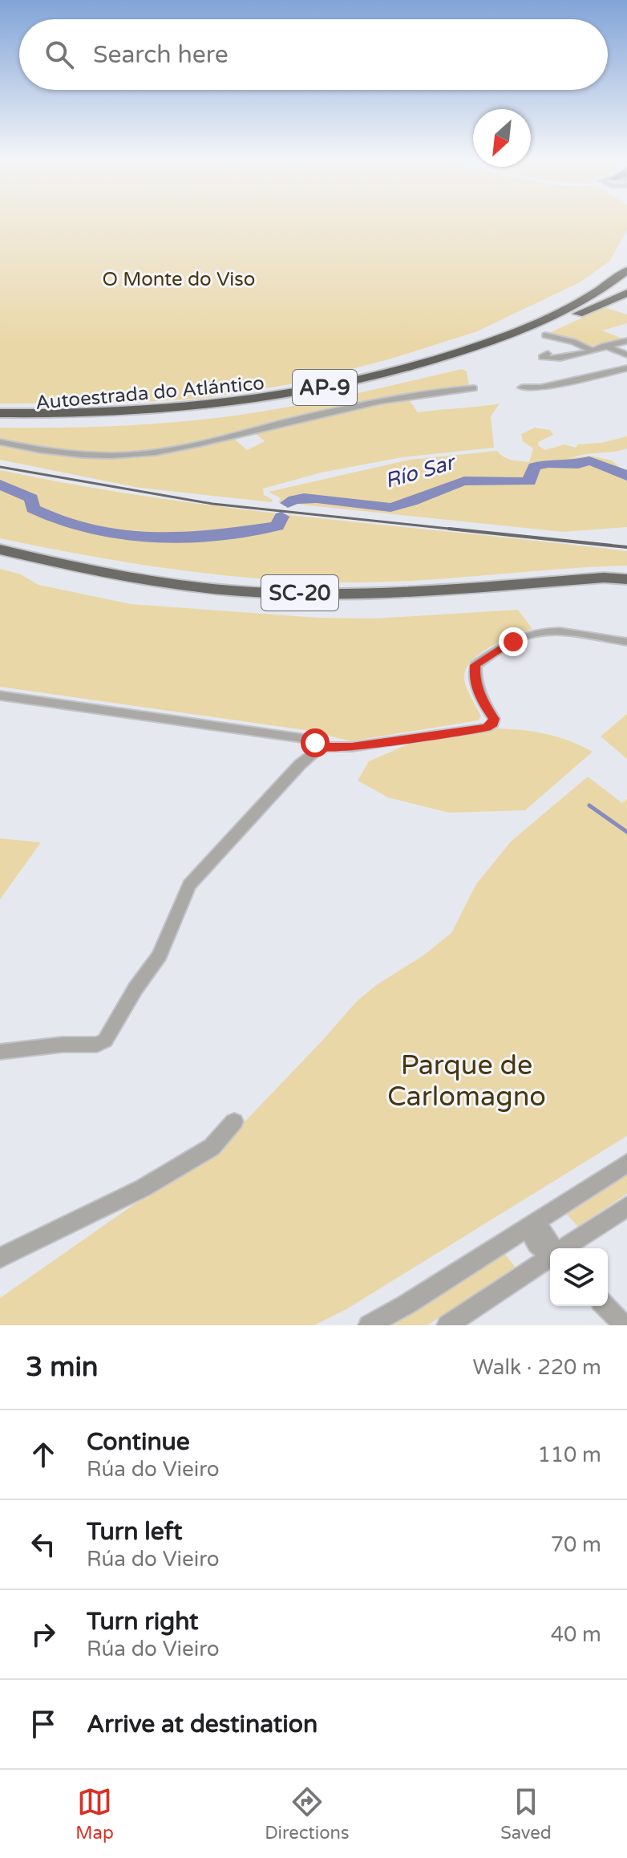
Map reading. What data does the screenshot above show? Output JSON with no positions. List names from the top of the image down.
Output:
{
  "streets": {
    "highway": ["AP-9", "Autoestrada do Atlántico", "SC-20"]
  },
  "water": ["Río Sar"],
  "parks": ["O Monte do Viso", "Parque de Carlomagno"],
  "north": "bottom left",
  "page": {
    "search": "Search here",
    "heading": ["3 min", "Walk · 220 m"],
    "list": [
      ["Continue", "Rúa do Vieiro", "110 m"],
      ["Turn left", "Rúa do Vieiro", "70 m"],
      ["Turn right", "Rúa do Vieiro", "40 m"],
      "Arrive at destination"
    ],
    "nav": ["Map", "Directions", "Saved"]
  }
}
